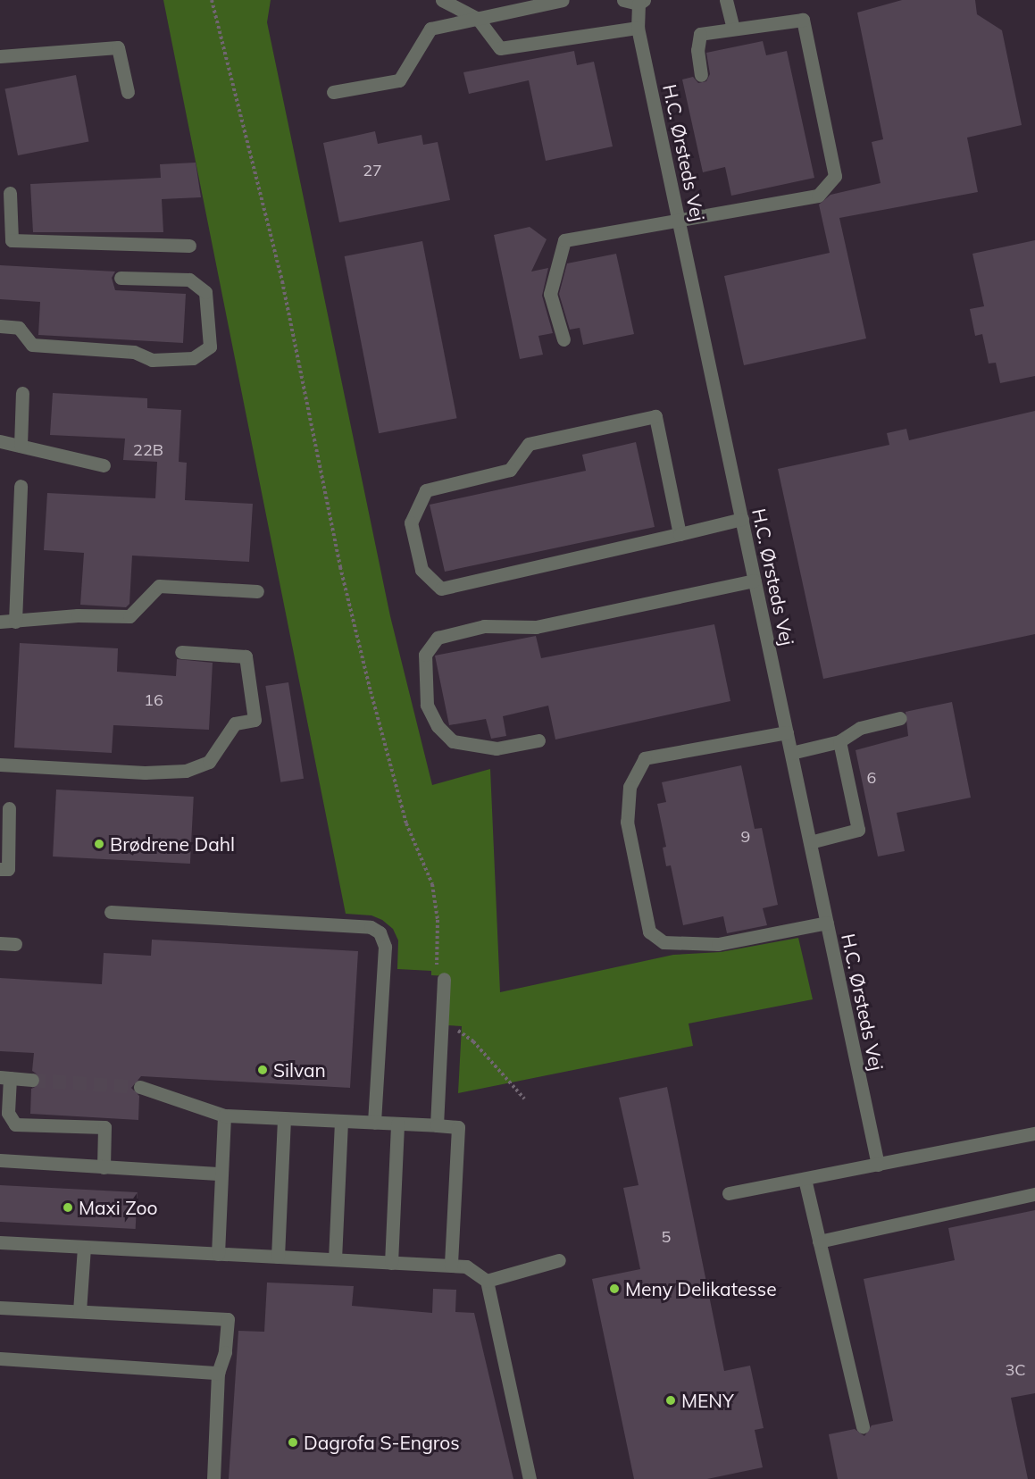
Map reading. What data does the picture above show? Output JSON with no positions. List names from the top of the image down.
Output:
{
  "streets": {
    "street": ["H.C. Ørsteds Vej"]
  },
  "places": [
    "Brødrene Dahl",
    "Silvan",
    "Maxi Zoo",
    "Meny Delikatesse",
    "MENY",
    "Dagrofa S-Engros"
  ],
  "house_numbers": [
    "27",
    "22B",
    "16",
    "6",
    "9",
    "5",
    "3C"
  ]
}
